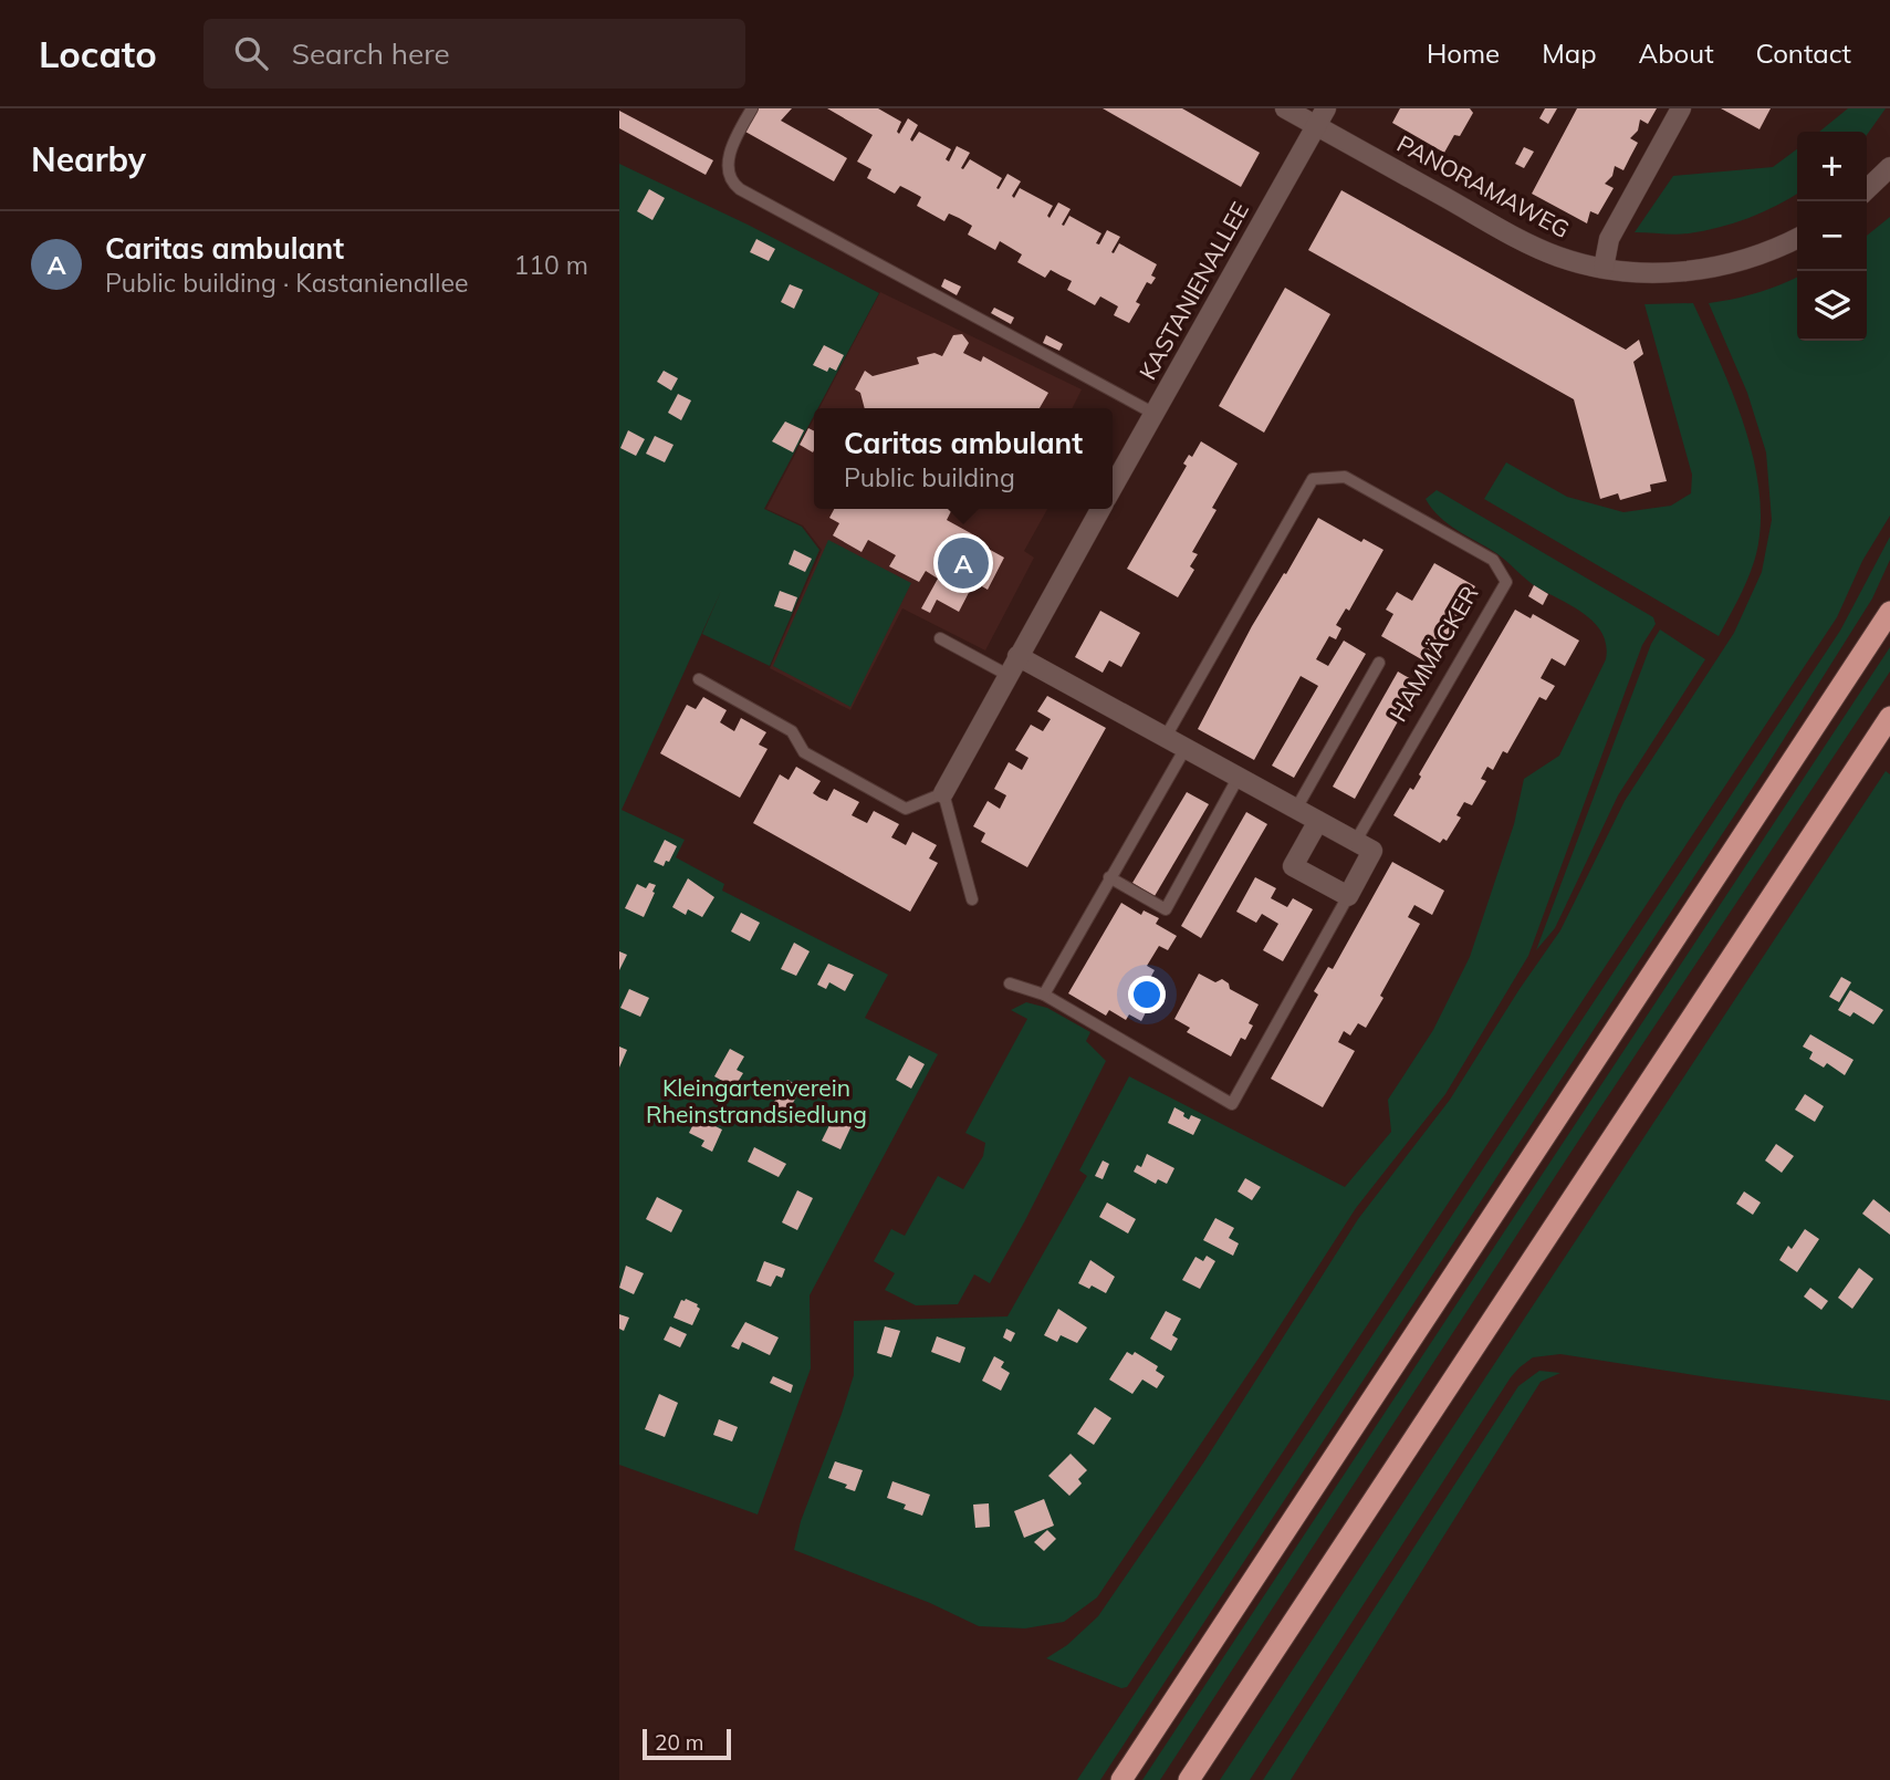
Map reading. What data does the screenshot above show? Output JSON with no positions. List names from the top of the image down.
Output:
{
  "streets": {
    "street": ["PANORAMAWEG", "KASTANIENALLEE"],
    "lane": ["HAMMÄCKER"]
  },
  "crossings": [
    ["PANORAMAWEG", "KASTANIENALLEE"]
  ],
  "parks": ["Kleingartenverein Rheinstrandsiedlung"],
  "scale_bar": "20 m",
  "page": {
    "header": "Locato",
    "search": "Search here",
    "nav": [
      "Home",
      "Map",
      "About",
      "Contact"
    ],
    "heading": "Nearby",
    "map_buttons": ["+", "−"],
    "list": [
      {
        "mark": "A",
        "name": "Caritas ambulant",
        "note": "Public building · Kastanienallee",
        "value": "110 m"
      }
    ],
    "popup": ["Caritas ambulant", "Public building"],
    "pins": "A",
    "scale": "20 m"
  }
}
